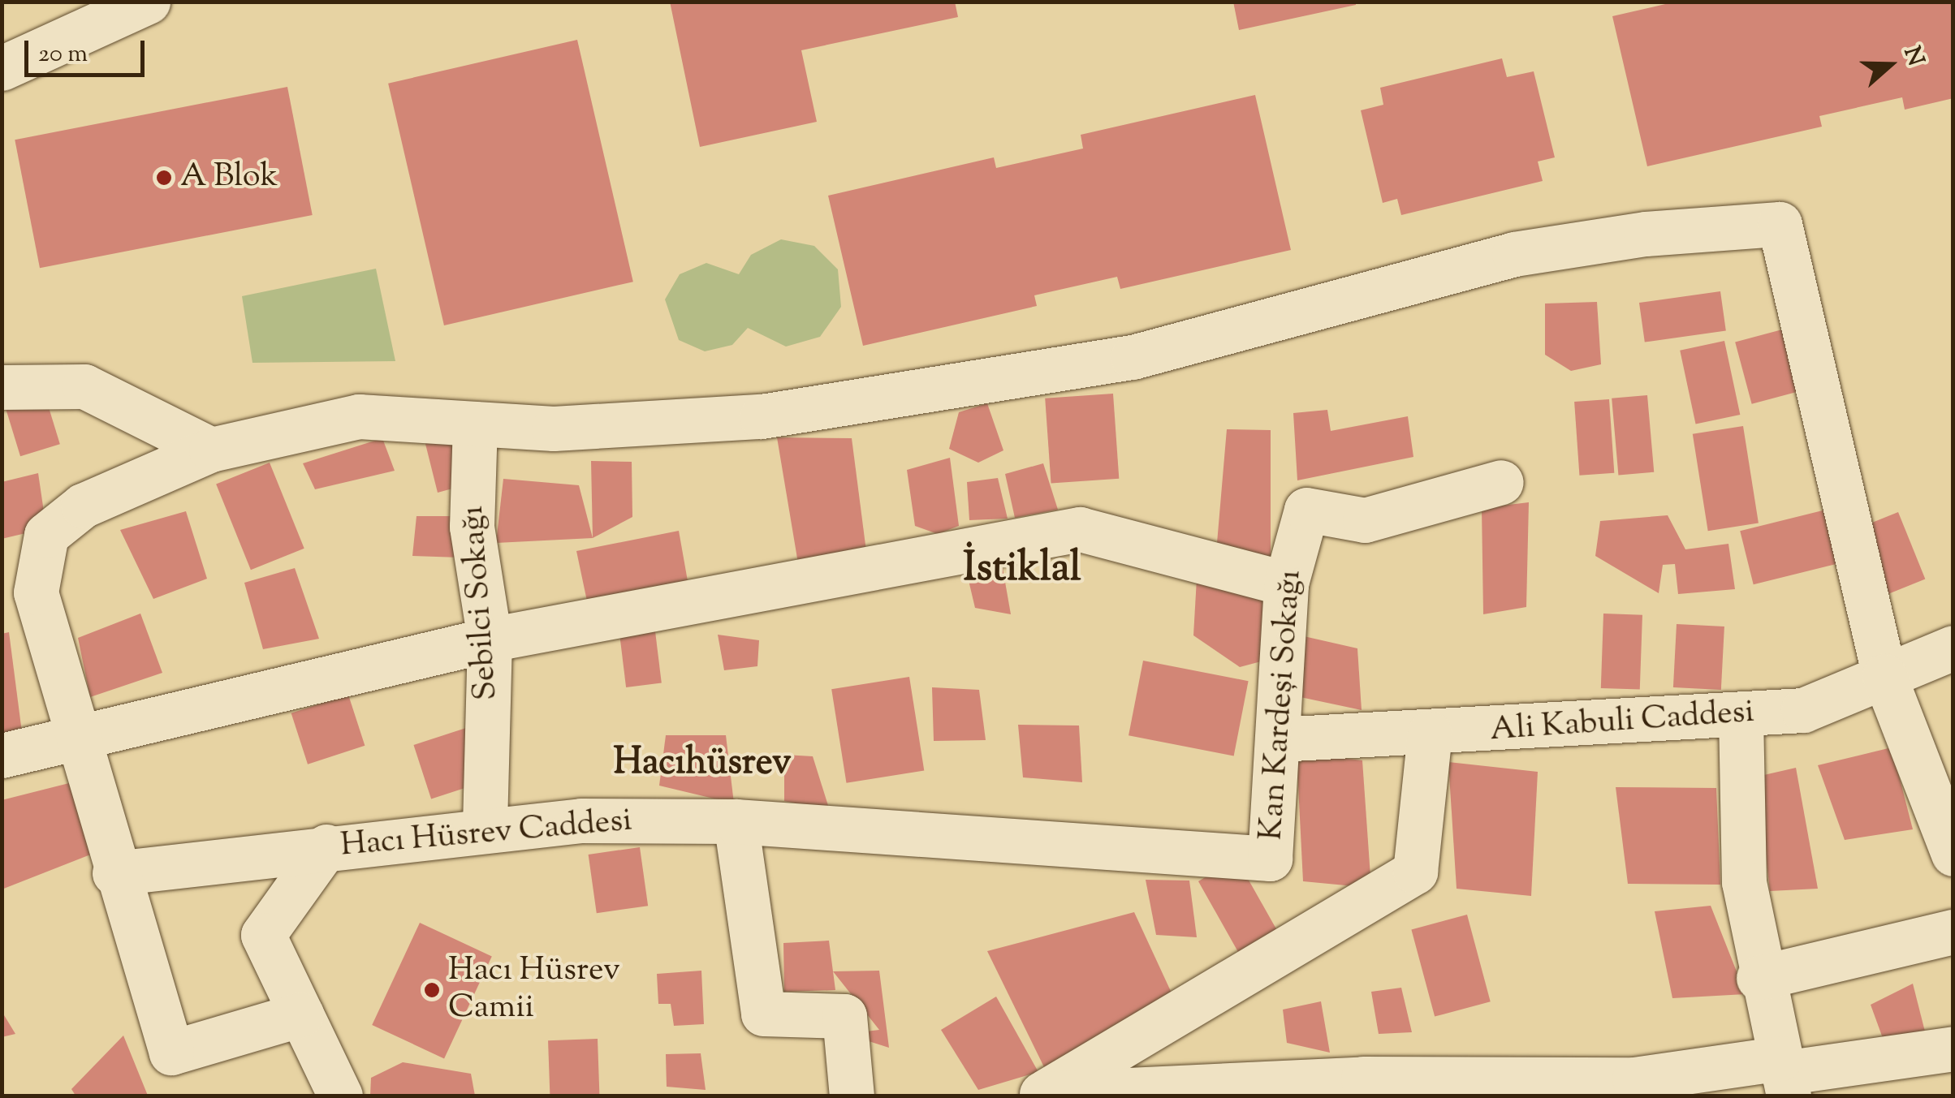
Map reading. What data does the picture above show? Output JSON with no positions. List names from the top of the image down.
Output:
{
  "streets": {
    "street": [
      "Sebilci Sokağı",
      "Kan Kardeşi Sokağı",
      "Ali Kabuli Caddesi",
      "Hacı Hüsrev Caddesi"
    ]
  },
  "crossings": [
    ["Sebilci Sokağı", "Hacı Hüsrev Caddesi"],
    ["Kan Kardeşi Sokağı", "Ali Kabuli Caddesi"],
    ["Kan Kardeşi Sokağı", "Hacı Hüsrev Caddesi"]
  ],
  "districts": ["İstiklal", "Hacıhüsrev"],
  "places": ["A Blok", "Hacı Hüsrev Camii"],
  "scale_bar": "20 m",
  "north": "right"
}
